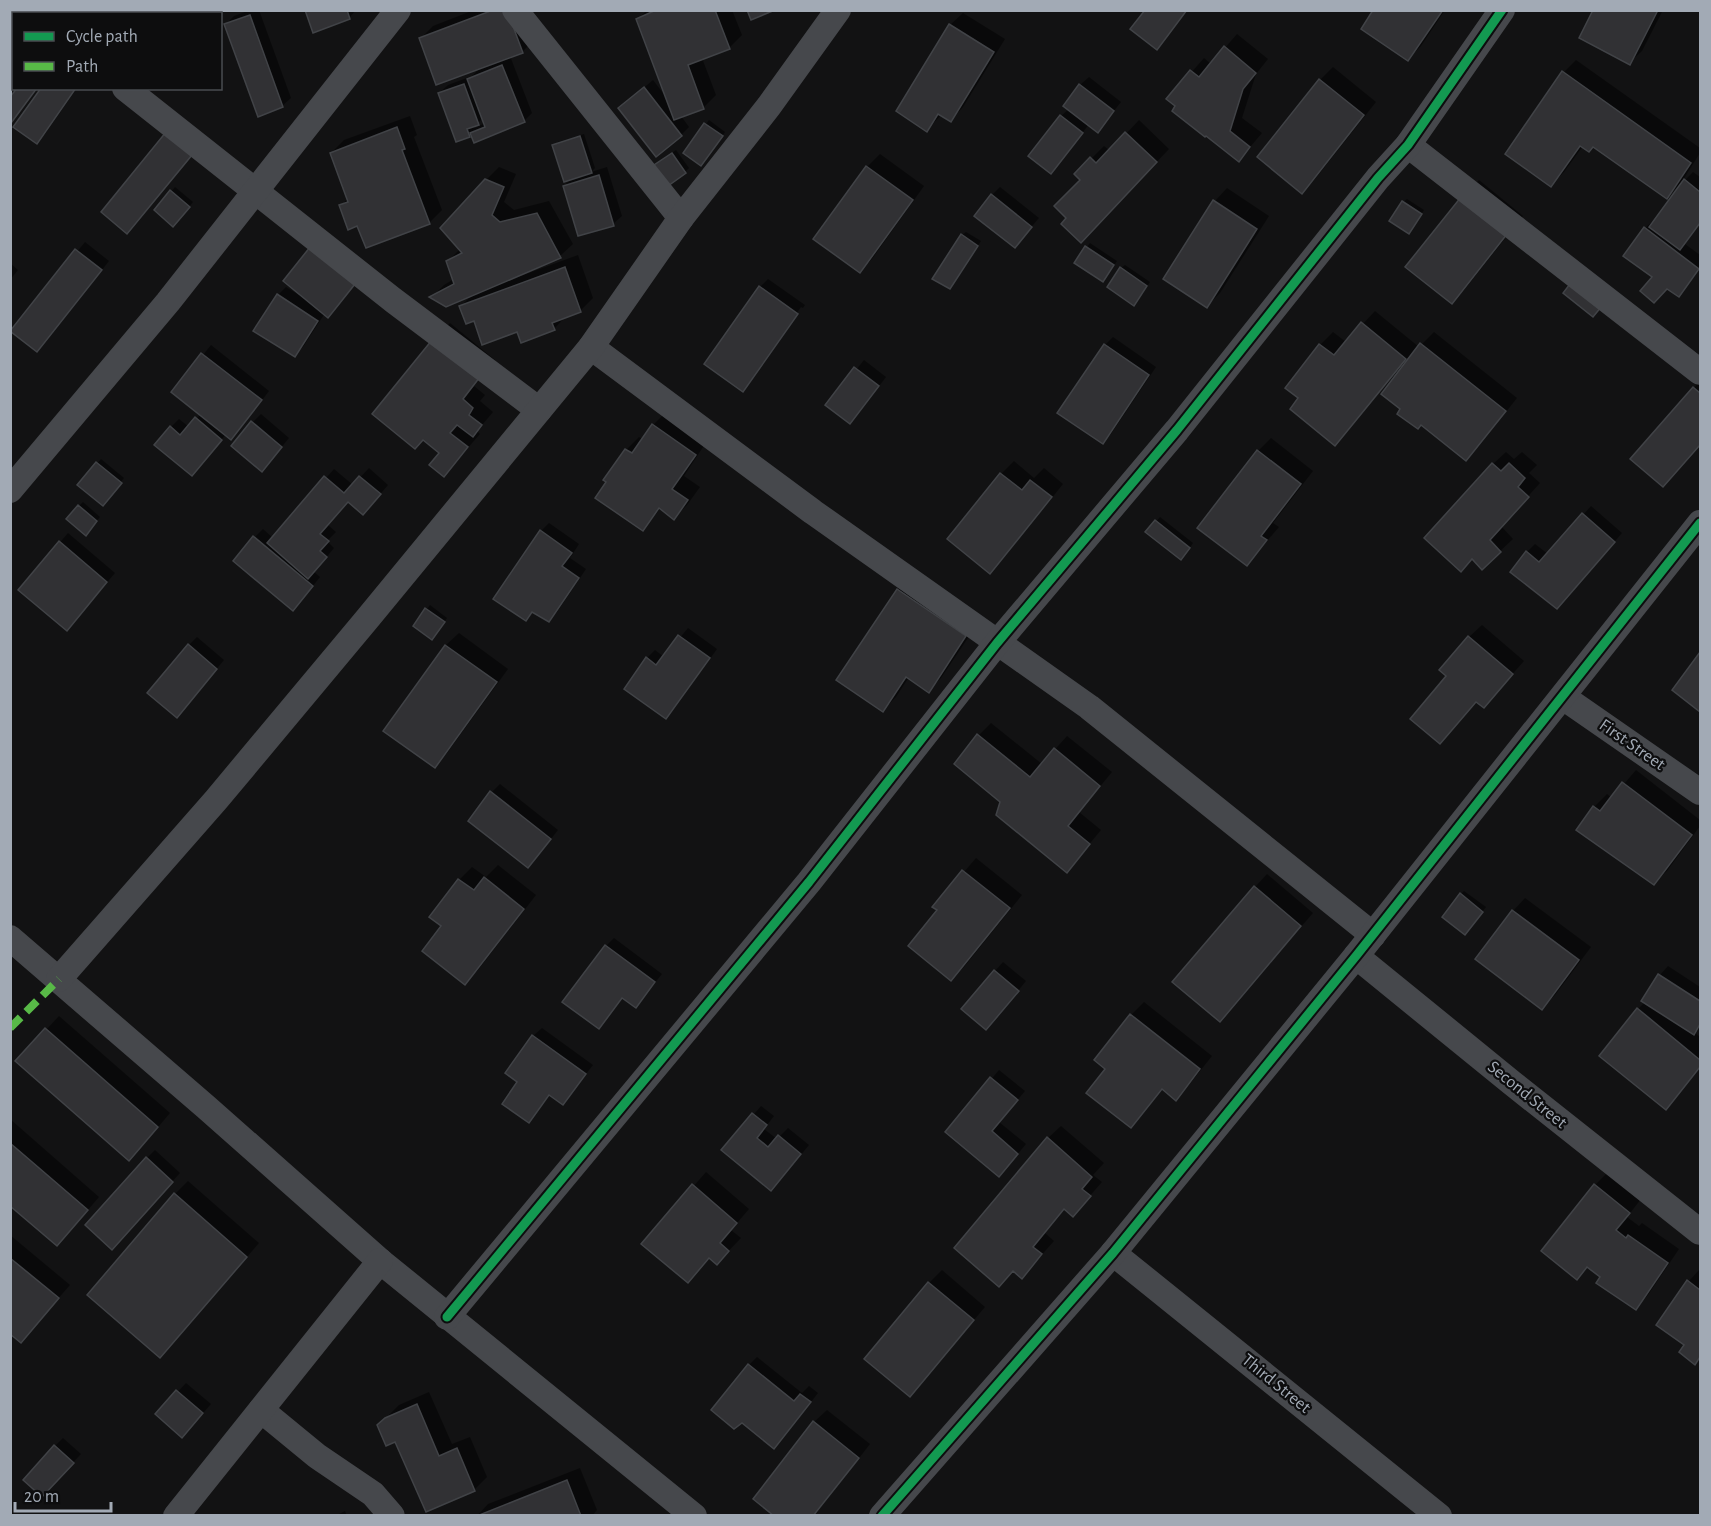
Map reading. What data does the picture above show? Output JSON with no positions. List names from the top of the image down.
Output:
{
  "streets": {
    "street": ["First Street", "Second Street", "Third Street"]
  },
  "legend": ["Cycle path", "Path"],
  "scale_bar": "20 m"
}
